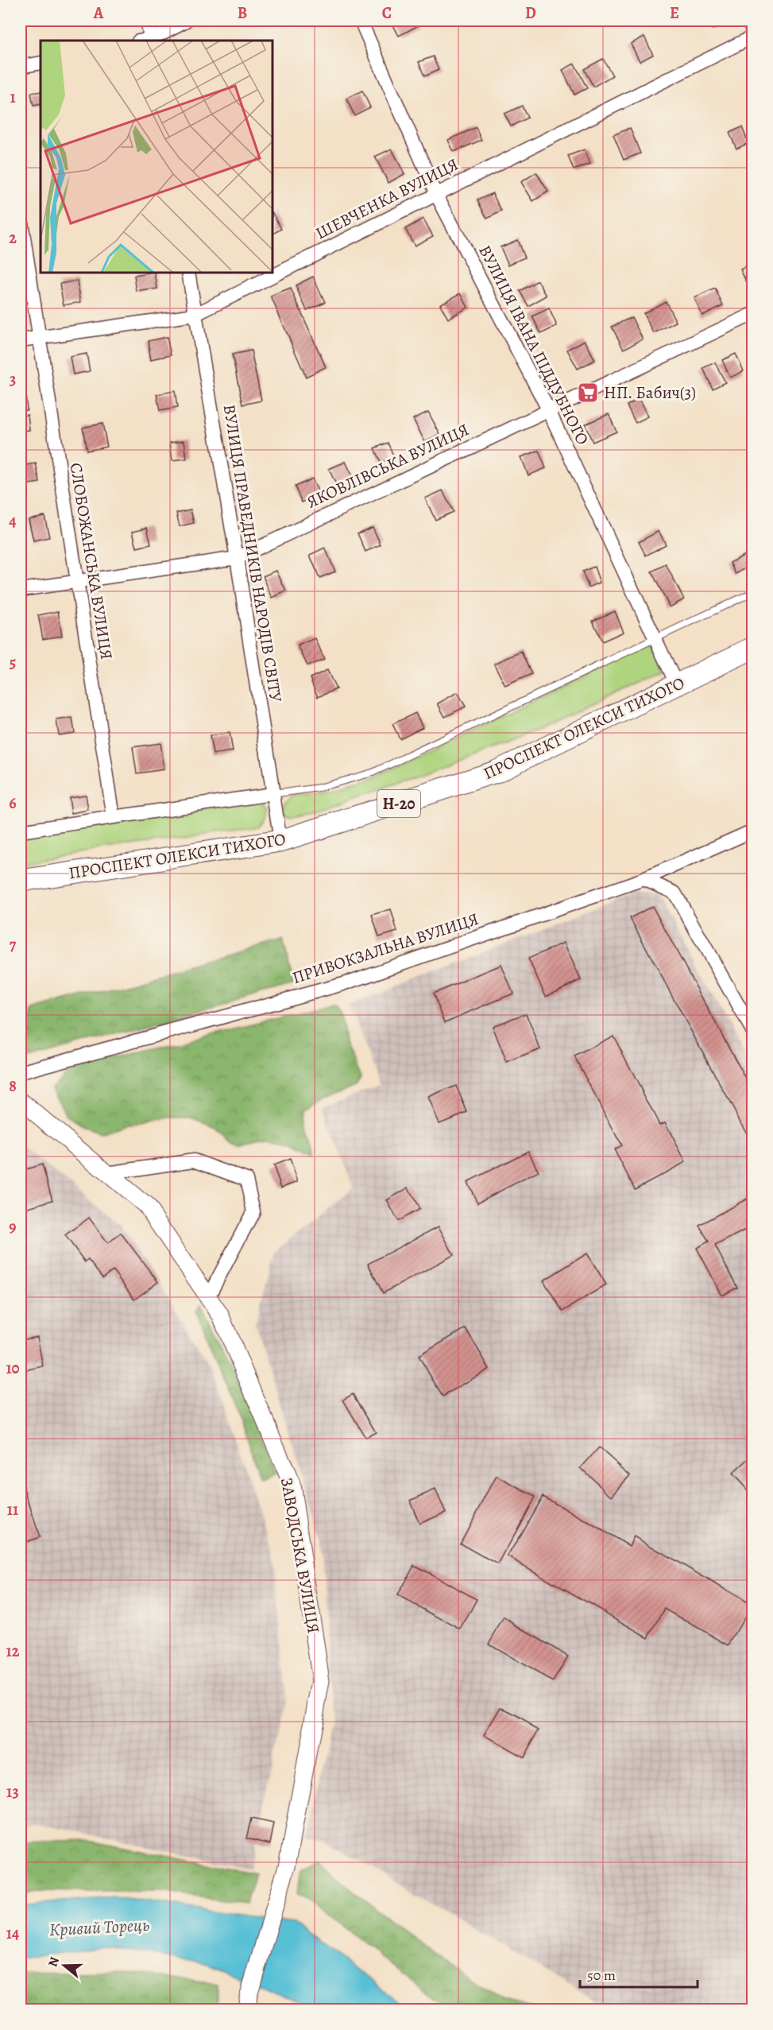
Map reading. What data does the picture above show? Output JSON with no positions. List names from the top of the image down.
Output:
{
  "streets": {
    "main road": ["ПРОСПЕКТ ОЛЕКСИ ТИХОГО", "Н-20"],
    "street": [
      "ШЕВЧЕНКА ВУЛИЦЯ",
      "ВУЛИЦЯ ІВАНА ПІДДУБНОГО",
      "ЯКОВЛІВСЬКА ВУЛИЦЯ",
      "ВУЛИЦЯ ПРАВЕДНИКІВ НАРОДІВ СВІТУ",
      "СЛОБОЖАНСЬКА ВУЛИЦЯ",
      "ПРИВОКЗАЛЬНА ВУЛИЦЯ",
      "ЗАВОДСЬКА ВУЛИЦЯ"
    ]
  },
  "crossings": [
    ["ШЕВЧЕНКА ВУЛИЦЯ", "ВУЛИЦЯ ІВАНА ПІДДУБНОГО"],
    ["ШЕВЧЕНКА ВУЛИЦЯ", "ВУЛИЦЯ ПРАВЕДНИКІВ НАРОДІВ СВІТУ"],
    ["ШЕВЧЕНКА ВУЛИЦЯ", "СЛОБОЖАНСЬКА ВУЛИЦЯ"],
    ["ВУЛИЦЯ ІВАНА ПІДДУБНОГО", "ЯКОВЛІВСЬКА ВУЛИЦЯ"],
    ["ВУЛИЦЯ ІВАНА ПІДДУБНОГО", "ПРОСПЕКТ ОЛЕКСИ ТИХОГО"],
    ["ЯКОВЛІВСЬКА ВУЛИЦЯ", "ВУЛИЦЯ ПРАВЕДНИКІВ НАРОДІВ СВІТУ"],
    ["ЯКОВЛІВСЬКА ВУЛИЦЯ", "СЛОБОЖАНСЬКА ВУЛИЦЯ"],
    ["ВУЛИЦЯ ПРАВЕДНИКІВ НАРОДІВ СВІТУ", "ПРОСПЕКТ ОЛЕКСИ ТИХОГО"]
  ],
  "water": ["Кривий Торець"],
  "places": {
    "supermarket": ["НП. Бабич(3)"]
  },
  "scale_bar": "50 m",
  "north": "left",
  "grid": {
    "columns": [
      "A",
      "B",
      "C",
      "D",
      "E"
    ],
    "rows": [
      "1",
      "2",
      "3",
      "4",
      "5",
      "6",
      "7",
      "8",
      "9",
      "10",
      "11",
      "12",
      "13",
      "14"
    ]
  }
}
